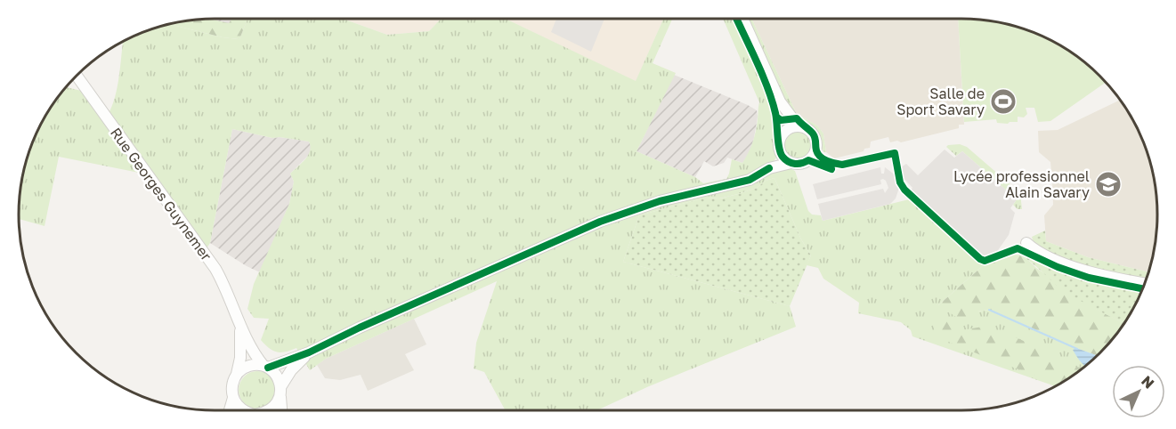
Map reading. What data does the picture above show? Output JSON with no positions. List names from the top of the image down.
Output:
{
  "streets": {
    "street": ["Rue Georges Guynemer"]
  },
  "places": {
    "sports": ["Salle de Sport Savary"],
    "school or university": ["Lycée professionnel Alain Savary"]
  },
  "north": "top right"
}
